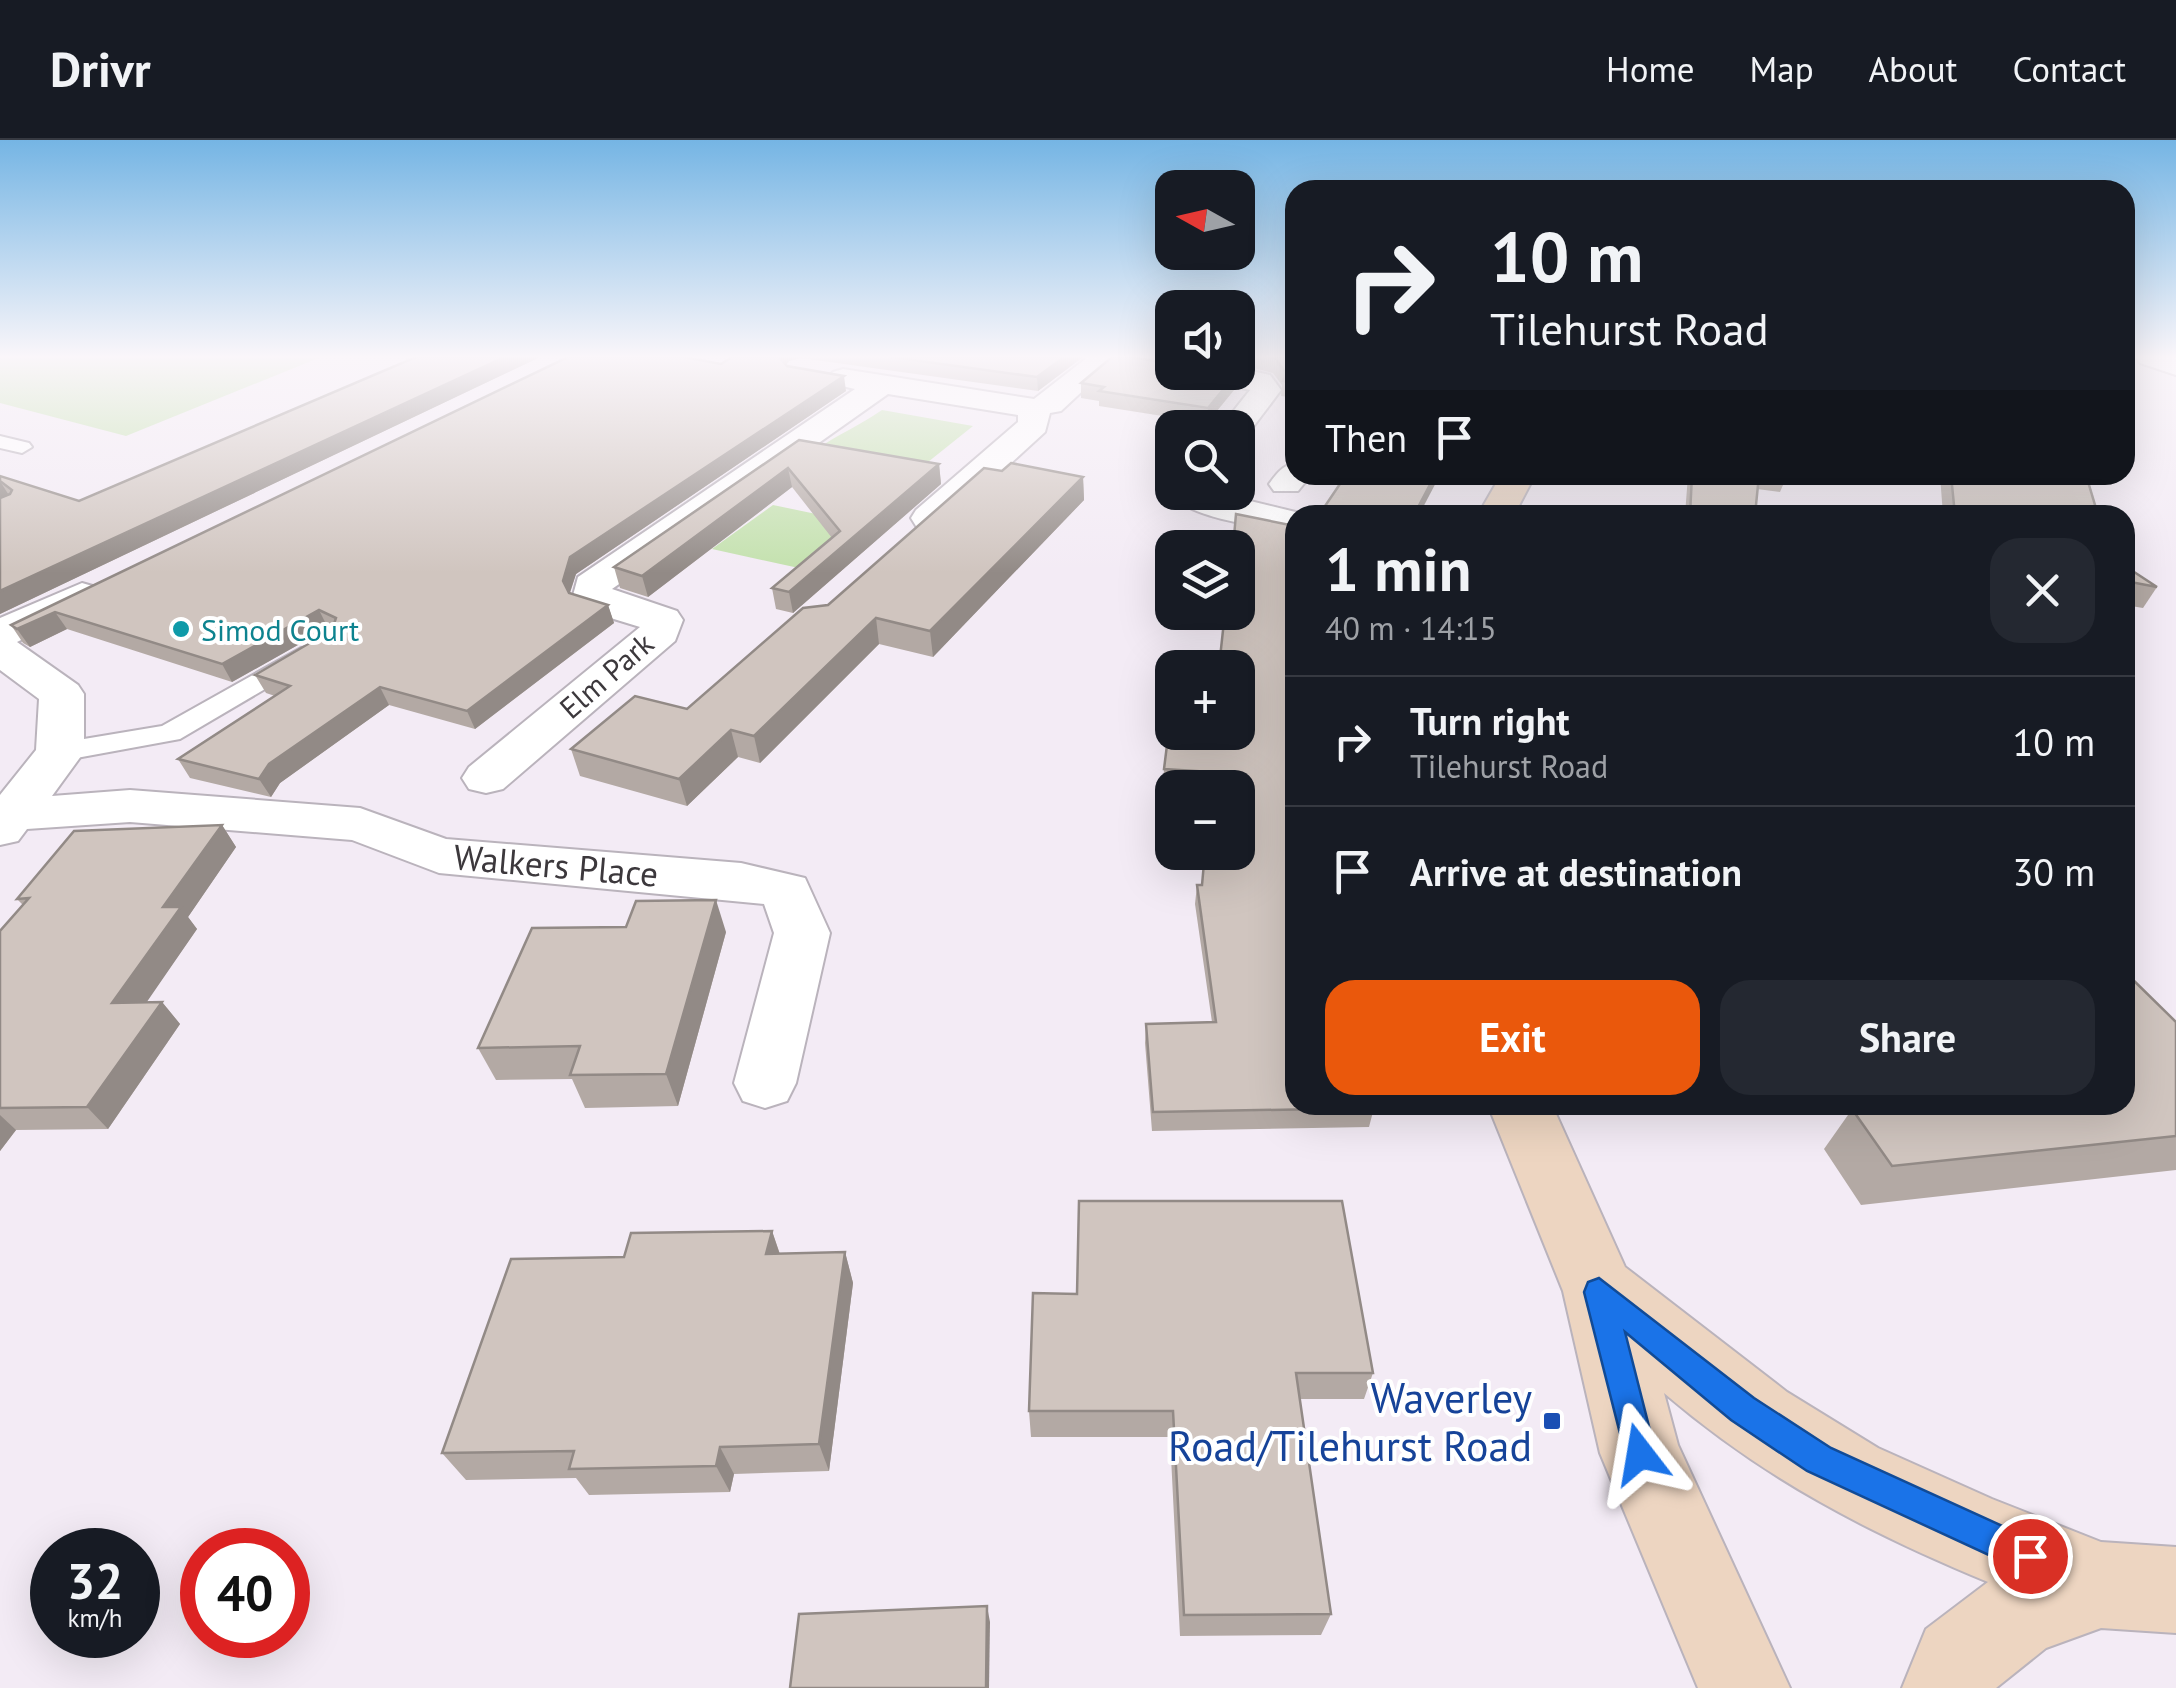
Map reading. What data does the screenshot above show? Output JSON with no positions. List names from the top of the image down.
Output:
{
  "streets": {
    "street": ["Elm Park", "Walkers Place"]
  },
  "places": {
    "other": ["Simod Court"],
    "transit": ["Waverley Road/Tilehurst Road"]
  },
  "north": "left",
  "page": {
    "header": "Drivr",
    "nav": [
      "Home",
      "Map",
      "About",
      "Contact"
    ],
    "map_buttons": ["+", "−"],
    "turn": ["10 m", "Tilehurst Road"],
    "then": "Then",
    "heading": ["1 min", "40 m · 14:15"],
    "list": [
      {
        "name": "Turn right",
        "note": "Tilehurst Road",
        "value": "10 m"
      },
      {
        "name": "Arrive at destination",
        "value": "30 m"
      }
    ],
    "buttons": ["Exit", "Share"],
    "speed": "32 km/h",
    "limit": "40"
  }
}
